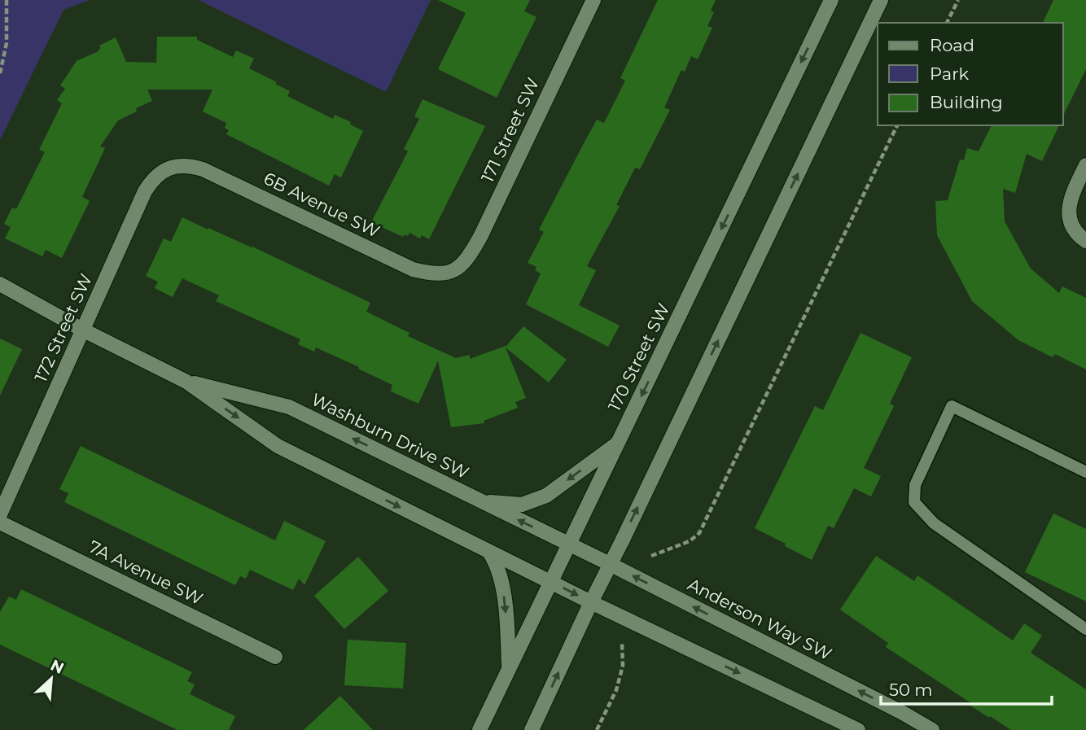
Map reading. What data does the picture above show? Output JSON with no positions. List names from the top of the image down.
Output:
{
  "streets": {
    "street": [
      "171 Street SW",
      "6B Avenue SW",
      "172 Street SW",
      "170 Street SW",
      "Washburn Drive SW",
      "7A Avenue SW",
      "Anderson Way SW"
    ]
  },
  "crossings": [
    ["171 Street SW", "6B Avenue SW"],
    ["6B Avenue SW", "172 Street SW"],
    ["172 Street SW", "Washburn Drive SW"],
    ["170 Street SW", "Washburn Drive SW"],
    ["170 Street SW", "Anderson Way SW"],
    ["Washburn Drive SW", "Anderson Way SW"]
  ],
  "legend": ["Road", "Park", "Building"],
  "scale_bar": "50 m",
  "north": "top right"
}
